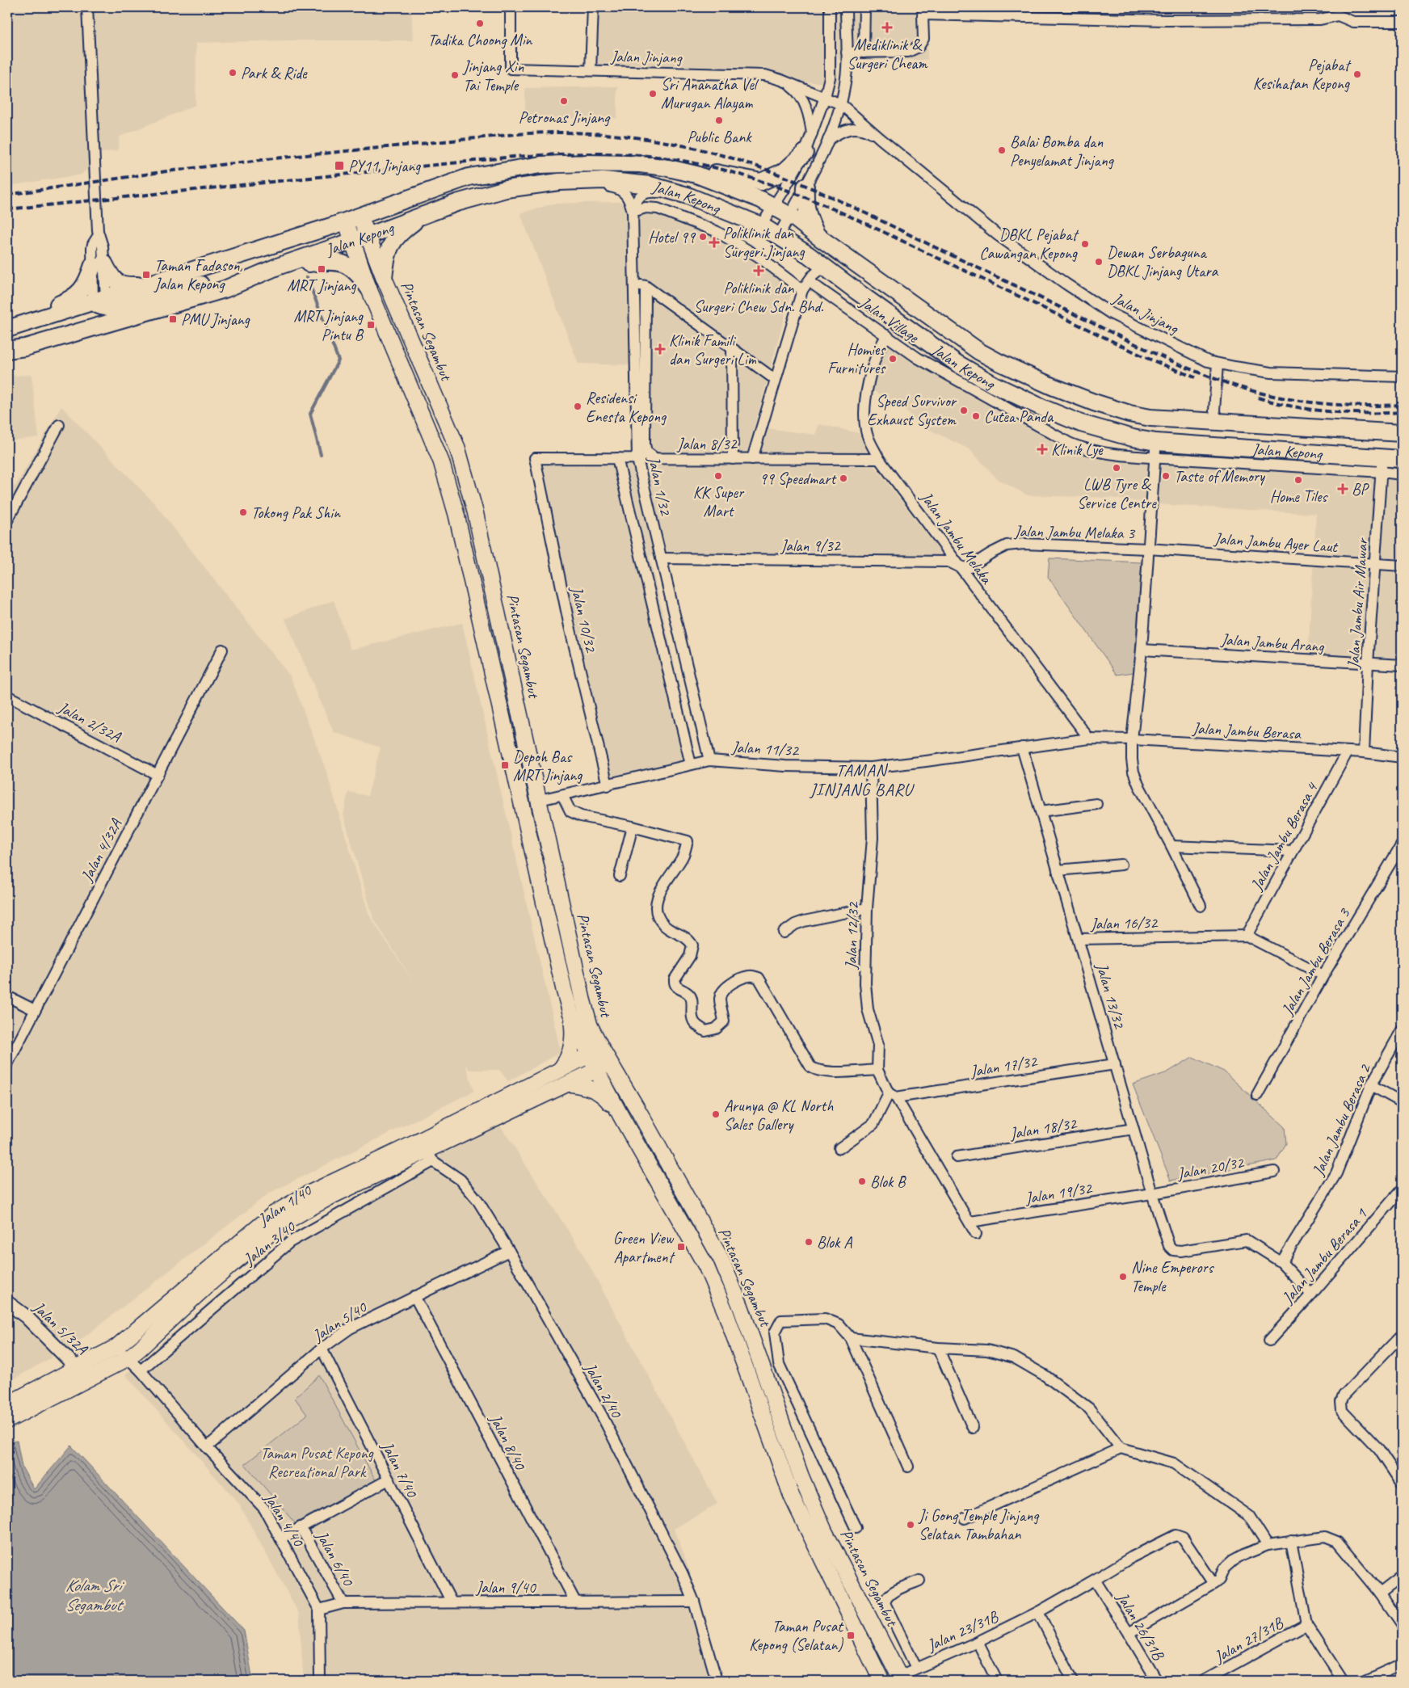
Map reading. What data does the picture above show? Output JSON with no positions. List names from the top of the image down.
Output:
{
  "streets": {
    "main road": ["Jalan Kepong", "Pintasan Segambut", "Jalan 1/40"],
    "street": [
      "Jalan Jinjang",
      "Jalan Village",
      "Jalan 8/32",
      "Jalan 1/32",
      "Jalan Jambu Melaka 3",
      "Jalan Jambu Melaka",
      "Jalan Jambu Ayer Laut",
      "Jalan 9/32",
      "Jalan Jambu Air Mawar",
      "Jalan 10/32",
      "Jalan Jambu Arang",
      "Jalan 2/32A",
      "Jalan Jambu Berasa",
      "Jalan 11/32",
      "Jalan Jambu Berasa 4",
      "Jalan 4/32A",
      "Jalan 16/32",
      "Jalan 12/32",
      "Jalan Jambu Berasa 3",
      "Jalan 13/32",
      "Jalan 17/32",
      "Jalan Jambu Berasa 2",
      "Jalan 18/32",
      "Jalan 20/32",
      "Jalan 19/32",
      "Jalan 3/40",
      "Jalan Jambu Berasa 1",
      "Jalan 5/40",
      "Jalan 5/32A",
      "Jalan 2/40",
      "Jalan 8/40",
      "Jalan 7/40",
      "Jalan 4/40",
      "Jalan 6/40",
      "Jalan 9/40",
      "Jalan 26/31B",
      "Jalan 23/31B",
      "Jalan 27/31B"
    ]
  },
  "crossings": [
    ["Jalan Kepong", "Jalan Village"],
    ["Jalan Kepong", "Pintasan Segambut"],
    ["Jalan Kepong", "Jalan 1/32"],
    ["Jalan Kepong", "Jalan Jambu Air Mawar"],
    ["Jalan Village", "Jalan Jambu Melaka"],
    ["Pintasan Segambut", "Jalan 11/32"],
    ["Pintasan Segambut", "Jalan 1/40"],
    ["Pintasan Segambut", "Jalan 23/31B"],
    ["Jalan 8/32", "Jalan 1/32"],
    ["Jalan 8/32", "Jalan Jambu Melaka"],
    ["Jalan 8/32", "Jalan 10/32"],
    ["Jalan 1/32", "Jalan 9/32"],
    ["Jalan 1/32", "Jalan 11/32"],
    ["Jalan Jambu Melaka 3", "Jalan Jambu Melaka"],
    ["Jalan Jambu Melaka 3", "Jalan Jambu Ayer Laut"],
    ["Jalan Jambu Melaka 3", "Jalan 9/32"],
    ["Jalan Jambu Melaka", "Jalan 9/32"],
    ["Jalan Jambu Melaka", "Jalan Jambu Berasa"],
    ["Jalan Jambu Melaka", "Jalan 11/32"],
    ["Jalan Jambu Ayer Laut", "Jalan Jambu Air Mawar"],
    ["Jalan Jambu Air Mawar", "Jalan Jambu Arang"],
    ["Jalan Jambu Air Mawar", "Jalan Jambu Berasa"],
    ["Jalan 10/32", "Jalan 11/32"],
    ["Jalan 2/32A", "Jalan 4/32A"],
    ["Jalan Jambu Berasa", "Jalan 11/32"],
    ["Jalan Jambu Berasa", "Jalan Jambu Berasa 4"],
    ["Jalan 11/32", "Jalan 12/32"],
    ["Jalan 11/32", "Jalan 13/32"],
    ["Jalan Jambu Berasa 4", "Jalan 16/32"],
    ["Jalan 16/32", "Jalan 13/32"],
    ["Jalan 12/32", "Jalan 17/32"],
    ["Jalan 12/32", "Jalan 19/32"],
    ["Jalan 13/32", "Jalan 17/32"],
    ["Jalan 13/32", "Jalan Jambu Berasa 2"],
    ["Jalan 13/32", "Jalan 18/32"],
    ["Jalan 13/32", "Jalan 20/32"],
    ["Jalan 13/32", "Jalan 19/32"],
    ["Jalan 20/32", "Jalan 19/32"],
    ["Jalan 1/40", "Jalan 3/40"],
    ["Jalan 1/40", "Jalan 5/32A"],
    ["Jalan 1/40", "Jalan 2/40"],
    ["Jalan 1/40", "Jalan 4/40"],
    ["Jalan 3/40", "Jalan 2/40"],
    ["Jalan 3/40", "Jalan 4/40"],
    ["Jalan 5/40", "Jalan 2/40"],
    ["Jalan 5/40", "Jalan 8/40"],
    ["Jalan 5/40", "Jalan 7/40"],
    ["Jalan 5/40", "Jalan 4/40"],
    ["Jalan 2/40", "Jalan 9/40"],
    ["Jalan 8/40", "Jalan 9/40"],
    ["Jalan 7/40", "Jalan 9/40"],
    ["Jalan 4/40", "Jalan 9/40"],
    ["Jalan 6/40", "Jalan 9/40"],
    ["Jalan 26/31B", "Jalan 23/31B"]
  ],
  "districts": ["TAMAN JINJANG BARU"],
  "water": ["Kolam Sri Segambut"],
  "parks": ["Taman Pusat Kepong Recreational Park"],
  "places": {
    "other": [
      "Tadika Choong Min",
      "Park & Ride",
      "Pejabat Kesihatan Kepong",
      "Jinjang Xin Tai Temple",
      "Sri Ananatha Vel Murugan Alayam",
      "Petronas Jinjang",
      "Public Bank",
      "Balai Bomba dan Penyelamat Jinjang",
      "Hotel 99",
      "DBKL Pejabat Cawangan Kepong",
      "Dewan Serbaguna DBKL Jinjang Utara",
      "Homies Furnitures",
      "Residensi Enesta Kepong",
      "Speed Survivor Exhaust System",
      "Cutea Panda",
      "LWB Tyre & Service Centre",
      "KK Super Mart",
      "Taste of Memory",
      "99 Speedmart",
      "Home Tiles",
      "Tokong Pak Shin",
      "Arunya @ KL North Sales Gallery",
      "Blok B",
      "Blok A",
      "Nine Emperors Temple",
      "Ji Gong Temple Jinjang Selatan Tambahan"
    ],
    "health": [
      "Mediklinik & Surgeri Cheam",
      "Poliklinik dan Surgeri Jinjang",
      "Poliklinik dan Surgeri Chew Sdn. Bhd.",
      "Klinik Famili dan Surgeri Lim",
      "Klinik Lye",
      "BP"
    ],
    "transit": [
      "PY11 Jinjang",
      "MRT Jinjang",
      "Taman Fadason, Jalan Kepong",
      "PMU Jinjang",
      "MRT Jinjang Pintu B",
      "Depoh Bas MRT Jinjang",
      "Green View Apartment",
      "Taman Pusat Kepong (Selatan)"
    ]
  }
}
